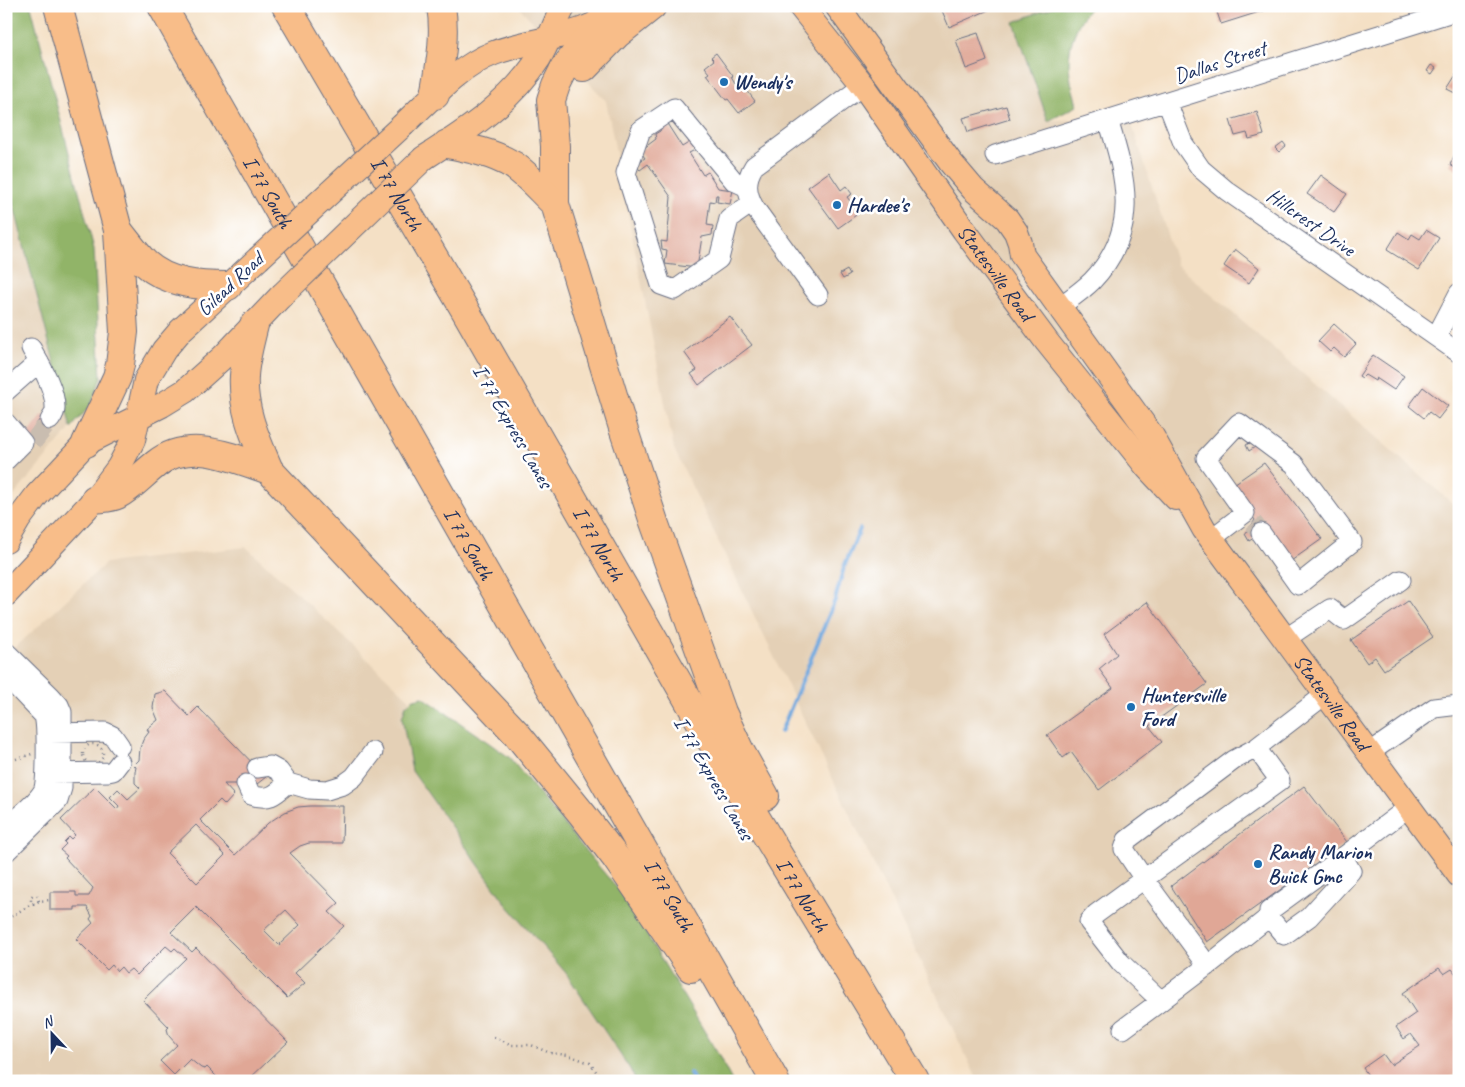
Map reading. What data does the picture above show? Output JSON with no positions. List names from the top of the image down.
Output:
{
  "streets": {
    "highway": ["I 77 South", "I 77 North", "I 77 Express Lanes"],
    "main road": ["Statesville Road", "Gilead Road"],
    "street": ["Dallas Street", "Hillcrest Drive"]
  },
  "crossings": [
    ["Dallas Street", "Hillcrest Drive"]
  ],
  "places": [
    "Wendy's",
    "Hardee's",
    "Huntersville Ford",
    "Randy Marion Buick Gmc"
  ],
  "north": "top"
}
